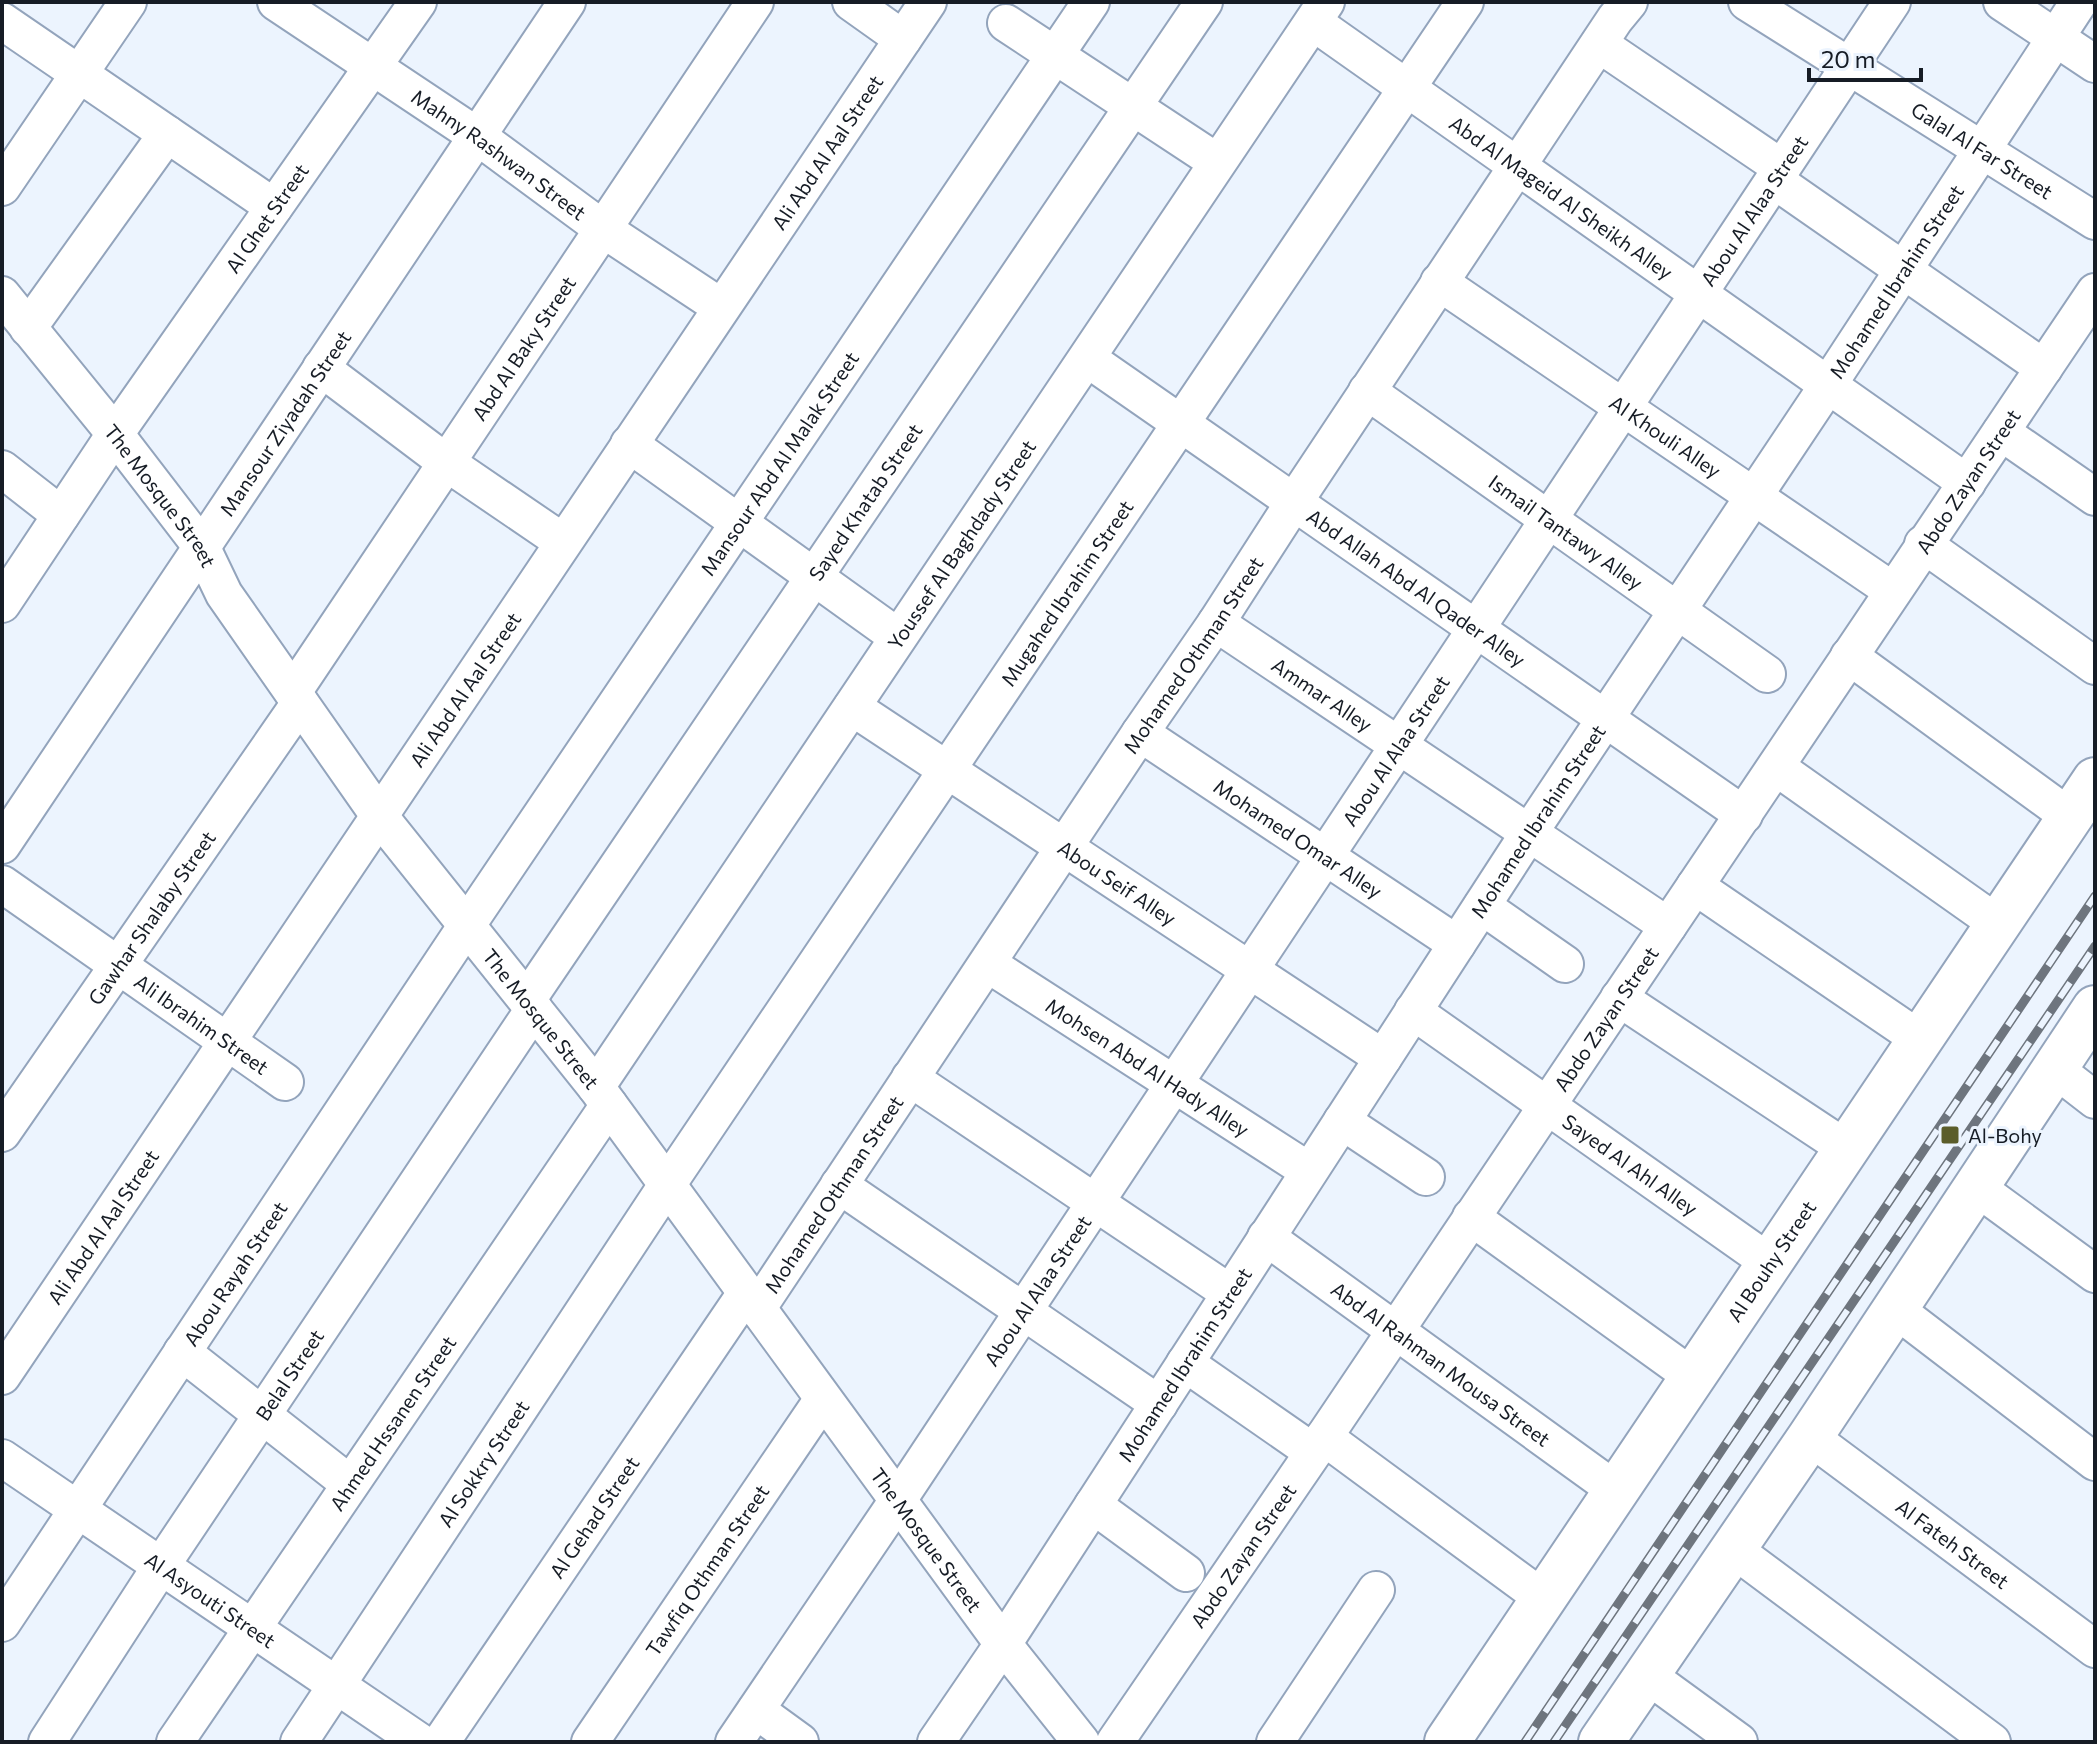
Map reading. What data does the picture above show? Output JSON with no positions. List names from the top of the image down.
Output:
{
  "streets": {
    "street": [
      "Galal Al Far Street",
      "Ali Abd Al Aal Street",
      "Mahny Rashwan Street",
      "Abd Al Mageid Al Sheikh Alley",
      "Abou Al Alaa Street",
      "Al Ghet Street",
      "Mohamed Ibrahim Street",
      "Abd Al Baky Street",
      "Mansour Ziyadah Street",
      "Al Khouli Alley",
      "Mansour Abd Al Malak Street",
      "Abdo Zayan Street",
      "The Mosque Street",
      "Sayed Khatab Street",
      "Ismail Tantawy Alley",
      "Youssef Al Baghdady Street",
      "Abd Allah Abd Al Qader Alley",
      "Mugahed Ibrahim Street",
      "Mohamed Othman Street",
      "Ammar Alley",
      "Mohamed Omar Alley",
      "Abou Seif Alley",
      "Gawhar Shalaby Street",
      "Ali Ibrahim Street",
      "Mohsen Abd Al Hady Alley",
      "Sayed Al Ahl Alley",
      "Al Bouhy Street",
      "Abou Rayah Street",
      "Abd Al Rahman Mousa Street",
      "Belal Street",
      "Ahmed Hssanen Street",
      "Al Sokkry Street",
      "Al Gehad Street",
      "Al Fateh Street",
      "Tawfiq Othman Street",
      "Al Asyouti Street"
    ]
  },
  "crossings": [
    ["Galal Al Far Street", "Abou Al Alaa Street"],
    ["Galal Al Far Street", "Mohamed Ibrahim Street"],
    ["Ali Abd Al Aal Street", "Mahny Rashwan Street"],
    ["Ali Abd Al Aal Street", "The Mosque Street"],
    ["Ali Abd Al Aal Street", "Ali Ibrahim Street"],
    ["Mahny Rashwan Street", "Al Ghet Street"],
    ["Mahny Rashwan Street", "Abd Al Baky Street"],
    ["Mahny Rashwan Street", "Mansour Ziyadah Street"],
    ["Abd Al Mageid Al Sheikh Alley", "Abou Al Alaa Street"],
    ["Abd Al Mageid Al Sheikh Alley", "Mohamed Ibrahim Street"],
    ["Abd Al Mageid Al Sheikh Alley", "Abdo Zayan Street"],
    ["Abd Al Mageid Al Sheikh Alley", "Youssef Al Baghdady Street"],
    ["Abd Al Mageid Al Sheikh Alley", "Mugahed Ibrahim Street"],
    ["Abd Al Mageid Al Sheikh Alley", "Mohamed Othman Street"],
    ["Abou Al Alaa Street", "Al Khouli Alley"],
    ["Abou Al Alaa Street", "The Mosque Street"],
    ["Abou Al Alaa Street", "Ismail Tantawy Alley"],
    ["Abou Al Alaa Street", "Abd Allah Abd Al Qader Alley"],
    ["Abou Al Alaa Street", "Ammar Alley"],
    ["Abou Al Alaa Street", "Mohamed Omar Alley"],
    ["Abou Al Alaa Street", "Abou Seif Alley"],
    ["Abou Al Alaa Street", "Mohsen Abd Al Hady Alley"],
    ["Al Ghet Street", "The Mosque Street"],
    ["Mohamed Ibrahim Street", "Al Khouli Alley"],
    ["Mohamed Ibrahim Street", "The Mosque Street"],
    ["Mohamed Ibrahim Street", "Ismail Tantawy Alley"],
    ["Mohamed Ibrahim Street", "Abd Allah Abd Al Qader Alley"],
    ["Mohamed Ibrahim Street", "Ammar Alley"],
    ["Mohamed Ibrahim Street", "Mohamed Omar Alley"],
    ["Mohamed Ibrahim Street", "Abou Seif Alley"],
    ["Mohamed Ibrahim Street", "Mohsen Abd Al Hady Alley"],
    ["Mohamed Ibrahim Street", "Sayed Al Ahl Alley"],
    ["Mohamed Ibrahim Street", "Abd Al Rahman Mousa Street"],
    ["Abd Al Baky Street", "The Mosque Street"],
    ["Abd Al Baky Street", "Gawhar Shalaby Street"],
    ["Mansour Ziyadah Street", "The Mosque Street"],
    ["Al Khouli Alley", "Abdo Zayan Street"],
    ["Al Khouli Alley", "Mohamed Othman Street"],
    ["Mansour Abd Al Malak Street", "The Mosque Street"],
    ["Mansour Abd Al Malak Street", "Abou Rayah Street"],
    ["Abdo Zayan Street", "The Mosque Street"],
    ["Abdo Zayan Street", "Abd Allah Abd Al Qader Alley"],
    ["Abdo Zayan Street", "Ammar Alley"],
    ["Abdo Zayan Street", "Sayed Al Ahl Alley"],
    ["Abdo Zayan Street", "Abd Al Rahman Mousa Street"],
    ["The Mosque Street", "Sayed Khatab Street"],
    ["The Mosque Street", "Youssef Al Baghdady Street"],
    ["The Mosque Street", "Mugahed Ibrahim Street"],
    ["The Mosque Street", "Mohamed Othman Street"],
    ["The Mosque Street", "Gawhar Shalaby Street"],
    ["The Mosque Street", "Abou Rayah Street"],
    ["The Mosque Street", "Belal Street"],
    ["The Mosque Street", "Ahmed Hssanen Street"],
    ["The Mosque Street", "Al Sokkry Street"],
    ["The Mosque Street", "Al Gehad Street"],
    ["The Mosque Street", "Tawfiq Othman Street"],
    ["Sayed Khatab Street", "Belal Street"],
    ["Ismail Tantawy Alley", "Mohamed Othman Street"],
    ["Youssef Al Baghdady Street", "Abd Allah Abd Al Qader Alley"],
    ["Youssef Al Baghdady Street", "Abou Seif Alley"],
    ["Youssef Al Baghdady Street", "Ahmed Hssanen Street"],
    ["Abd Allah Abd Al Qader Alley", "Mugahed Ibrahim Street"],
    ["Abd Allah Abd Al Qader Alley", "Mohamed Othman Street"],
    ["Mugahed Ibrahim Street", "Abou Seif Alley"],
    ["Mugahed Ibrahim Street", "Al Sokkry Street"],
    ["Mohamed Othman Street", "Ammar Alley"],
    ["Mohamed Othman Street", "Mohamed Omar Alley"],
    ["Mohamed Othman Street", "Abou Seif Alley"],
    ["Mohamed Othman Street", "Mohsen Abd Al Hady Alley"],
    ["Mohamed Othman Street", "Al Gehad Street"],
    ["Gawhar Shalaby Street", "Ali Ibrahim Street"],
    ["Sayed Al Ahl Alley", "Al Bouhy Street"],
    ["Al Bouhy Street", "Abd Al Rahman Mousa Street"],
    ["Abou Rayah Street", "Al Asyouti Street"],
    ["Belal Street", "Al Asyouti Street"],
    ["Ahmed Hssanen Street", "Al Asyouti Street"],
    ["Al Sokkry Street", "Al Asyouti Street"]
  ],
  "places": {
    "transit": ["Al-Bohy"]
  },
  "scale_bar": "20 m"
}
